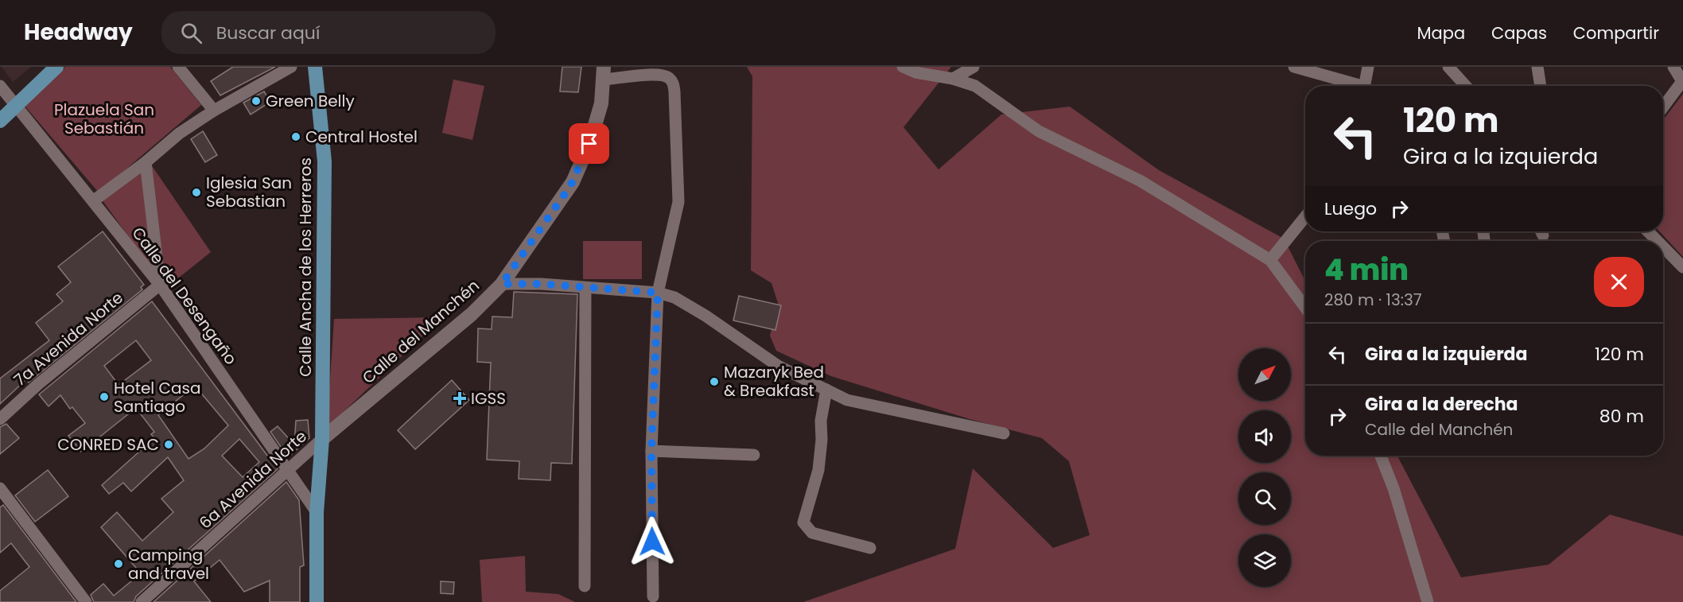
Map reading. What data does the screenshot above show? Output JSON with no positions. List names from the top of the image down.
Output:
{
  "streets": {
    "main road": ["Calle Ancha de los Herreros"],
    "street": [
      "Calle del Desengaño",
      "Calle del Manchén",
      "7a Avenida Norte",
      "6a Avenida Norte"
    ]
  },
  "crossings": [
    ["Calle Ancha de los Herreros", "Calle del Manchén"],
    ["Calle Ancha de los Herreros", "6a Avenida Norte"],
    ["Calle del Desengaño", "7a Avenida Norte"],
    ["Calle del Desengaño", "6a Avenida Norte"],
    ["Calle del Manchén", "6a Avenida Norte"]
  ],
  "parks": ["Plazuela San Sebastián"],
  "places": {
    "other": [
      "Green Belly",
      "Central Hostel",
      "Iglesia San Sebastian",
      "Mazaryk Bed & Breakfast",
      "Hotel Casa Santiago",
      "CONRED SAC",
      "Camping and travel"
    ],
    "health": ["IGSS"]
  },
  "north": "top right",
  "page": {
    "header": "Headway",
    "search": "Buscar aquí",
    "nav": ["Mapa", "Capas", "Compartir"],
    "turn": ["120 m", "Gira a la izquierda"],
    "then": "Luego",
    "heading": ["4 min", "280 m · 13:37"],
    "list": [
      {
        "name": "Gira a la izquierda",
        "value": "120 m"
      },
      {
        "name": "Gira a la derecha",
        "note": "Calle del Manchén",
        "value": "80 m"
      }
    ]
  }
}
